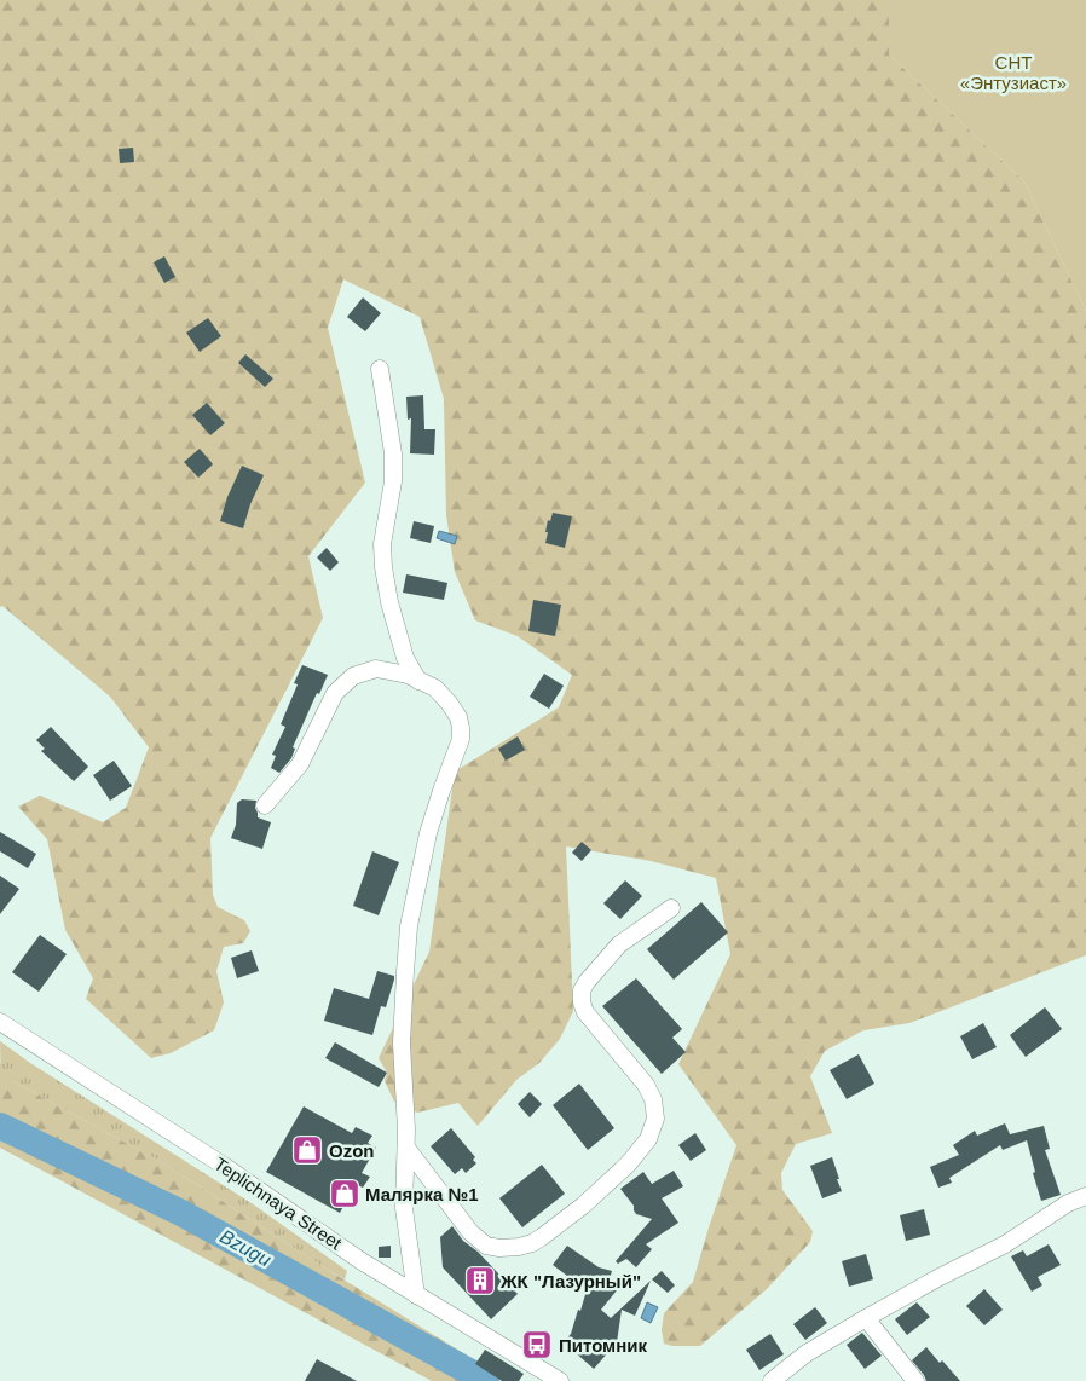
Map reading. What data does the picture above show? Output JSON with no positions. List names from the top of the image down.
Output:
{
  "streets": {
    "street": ["Teplichnaya Street"]
  },
  "water": ["Bzugu"],
  "parks": ["СНТ «Энтузиаст»"],
  "places": {
    "shop": ["Ozon", "Малярка №1"],
    "building": ["ЖК \"Лазурный\""],
    "bus stop": ["Питомник"]
  }
}
